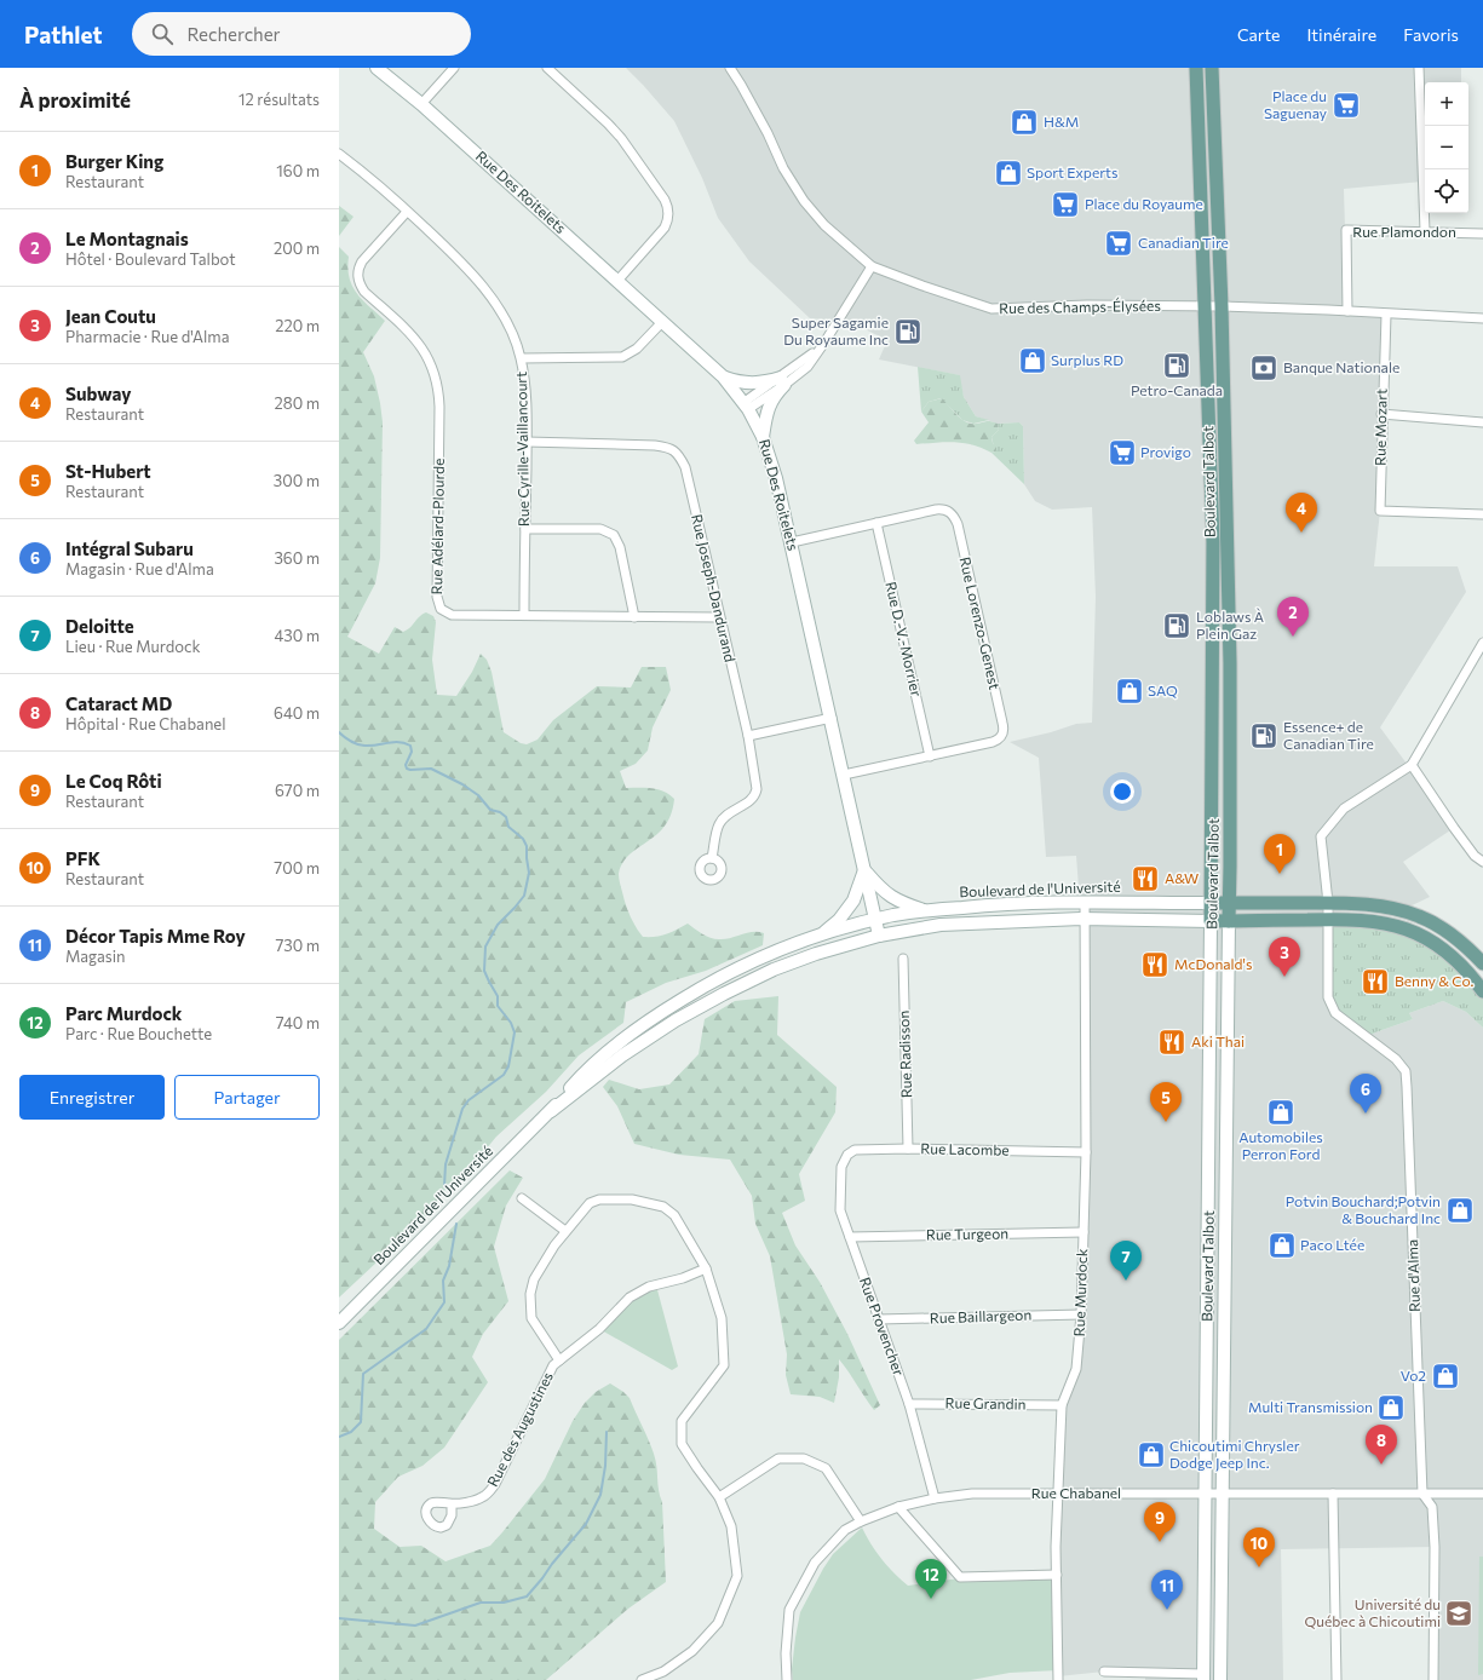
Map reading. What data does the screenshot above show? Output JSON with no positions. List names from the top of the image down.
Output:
{
  "streets": {
    "main road": ["Rue Des Roitelets", "Boulevard Talbot", "Boulevard de l'Université"],
    "street": [
      "Rue Plamondon",
      "Rue des Champs-Élysées",
      "Rue Mozart",
      "Rue Cyrille-Vaillancourt",
      "Rue Adélard-Plourde",
      "Rue Joseph-Dandurand",
      "Rue Lorenzo-Genest",
      "Rue D.-V.-Morrier",
      "Rue Radisson",
      "Rue Lacombe",
      "Rue Turgeon",
      "Rue d'Alma",
      "Rue Murdock",
      "Rue Baillargeon",
      "Rue Provencher",
      "Rue Grandin",
      "Rue des Augustines",
      "Rue Chabanel"
    ]
  },
  "crossings": [
    ["Rue Des Roitelets", "Rue Lorenzo-Genest"],
    ["Rue Des Roitelets", "Boulevard de l'Université"],
    ["Rue Plamondon", "Rue des Champs-Élysées"],
    ["Rue des Champs-Élysées", "Rue Mozart"],
    ["Rue des Champs-Élysées", "Boulevard Talbot"],
    ["Rue Cyrille-Vaillancourt", "Rue Adélard-Plourde"],
    ["Rue Cyrille-Vaillancourt", "Rue Joseph-Dandurand"],
    ["Boulevard Talbot", "Boulevard de l'Université"],
    ["Boulevard Talbot", "Rue Chabanel"],
    ["Rue Adélard-Plourde", "Rue Joseph-Dandurand"],
    ["Rue Lorenzo-Genest", "Rue D.-V.-Morrier"],
    ["Boulevard de l'Université", "Rue d'Alma"],
    ["Boulevard de l'Université", "Rue Murdock"],
    ["Rue Radisson", "Rue Lacombe"],
    ["Rue Lacombe", "Rue Murdock"],
    ["Rue Lacombe", "Rue Provencher"],
    ["Rue Turgeon", "Rue Murdock"],
    ["Rue Turgeon", "Rue Provencher"],
    ["Rue d'Alma", "Rue Chabanel"],
    ["Rue Murdock", "Rue Baillargeon"],
    ["Rue Murdock", "Rue Grandin"],
    ["Rue Murdock", "Rue Chabanel"],
    ["Rue Baillargeon", "Rue Provencher"],
    ["Rue Provencher", "Rue Grandin"],
    ["Rue Provencher", "Rue Chabanel"]
  ],
  "places": {
    "supermarket": [
      "Place du Saguenay",
      "Place du Royaume",
      "Canadian Tire",
      "Provigo"
    ],
    "shop": [
      "H&M",
      "Sport Experts",
      "Surplus RD",
      "SAQ",
      "Automobiles Perron Ford",
      "Potvin Bouchard;Potvin & Bouchard Inc",
      "Paco Ltée",
      "Vo2",
      "Multi Transmission",
      "Chicoutimi Chrysler Dodge Jeep Inc."
    ],
    "fuel station": [
      "Super Sagamie Du Royaume Inc",
      "Petro-Canada",
      "Loblaws À Plein Gaz",
      "Essence+ de Canadian Tire"
    ],
    "bank": ["Banque Nationale"],
    "restaurant": [
      "A&W",
      "McDonald's",
      "Benny & Co.",
      "Aki Thai"
    ],
    "school or university": ["Université du Québec à Chicoutimi"]
  },
  "page": {
    "header": "Pathlet",
    "search": "Rechercher",
    "nav": ["Carte", "Itinéraire", "Favoris"],
    "heading": ["À proximité", "12 résultats"],
    "map_buttons": ["+", "−"],
    "list": [
      {
        "mark": "1",
        "name": "Burger King",
        "note": "Restaurant",
        "value": "160 m"
      },
      {
        "mark": "2",
        "name": "Le Montagnais",
        "note": "Hôtel · Boulevard Talbot",
        "value": "200 m"
      },
      {
        "mark": "3",
        "name": "Jean Coutu",
        "note": "Pharmacie · Rue d'Alma",
        "value": "220 m"
      },
      {
        "mark": "4",
        "name": "Subway",
        "note": "Restaurant",
        "value": "280 m"
      },
      {
        "mark": "5",
        "name": "St-Hubert",
        "note": "Restaurant",
        "value": "300 m"
      },
      {
        "mark": "6",
        "name": "Intégral Subaru",
        "note": "Magasin · Rue d'Alma",
        "value": "360 m"
      },
      {
        "mark": "7",
        "name": "Deloitte",
        "note": "Lieu · Rue Murdock",
        "value": "430 m"
      },
      {
        "mark": "8",
        "name": "Cataract MD",
        "note": "Hôpital · Rue Chabanel",
        "value": "640 m"
      },
      {
        "mark": "9",
        "name": "Le Coq Rôti",
        "note": "Restaurant",
        "value": "670 m"
      },
      {
        "mark": "10",
        "name": "PFK",
        "note": "Restaurant",
        "value": "700 m"
      },
      {
        "mark": "11",
        "name": "Décor Tapis Mme Roy",
        "note": "Magasin",
        "value": "730 m"
      },
      {
        "mark": "12",
        "name": "Parc Murdock",
        "note": "Parc · Rue Bouchette",
        "value": "740 m"
      }
    ],
    "pins": [
      "4",
      "2",
      "1",
      "3",
      "6",
      "5",
      "7",
      "8",
      "9",
      "10",
      "12",
      "11"
    ],
    "buttons": ["Enregistrer", "Partager"]
  }
}
